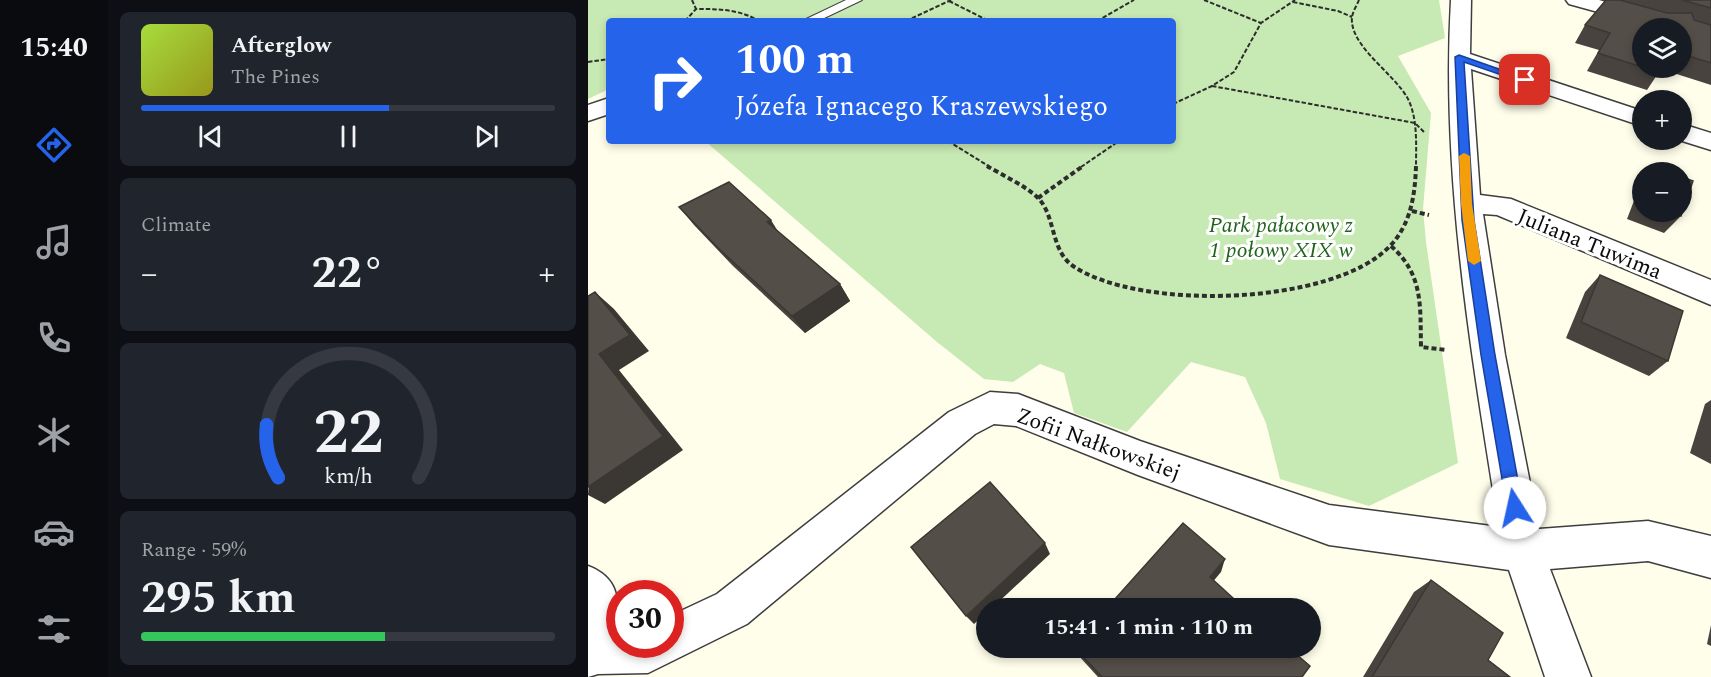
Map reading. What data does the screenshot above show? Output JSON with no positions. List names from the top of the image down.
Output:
{
  "streets": {
    "street": ["Juliana Tuwima", "Zofii Nałkowskiej"]
  },
  "parks": ["Park pałacowy z 1 połowy XIX w"],
  "page": {
    "tabs": "15:40",
    "map_buttons": ["+", "−"],
    "turn": ["100 m", "Józefa Ignacego Kraszewskiego"],
    "song": ["Afterglow", "The Pines"],
    "tile": [
      "Climate",
      ["Range · 59%", "295 km"]
    ],
    "heat": ["−", "22°", "+"],
    "limit": "30",
    "trip": "15:41 · 1 min · 110 m",
    "gauge": ["22", "km/h"]
  }
}
